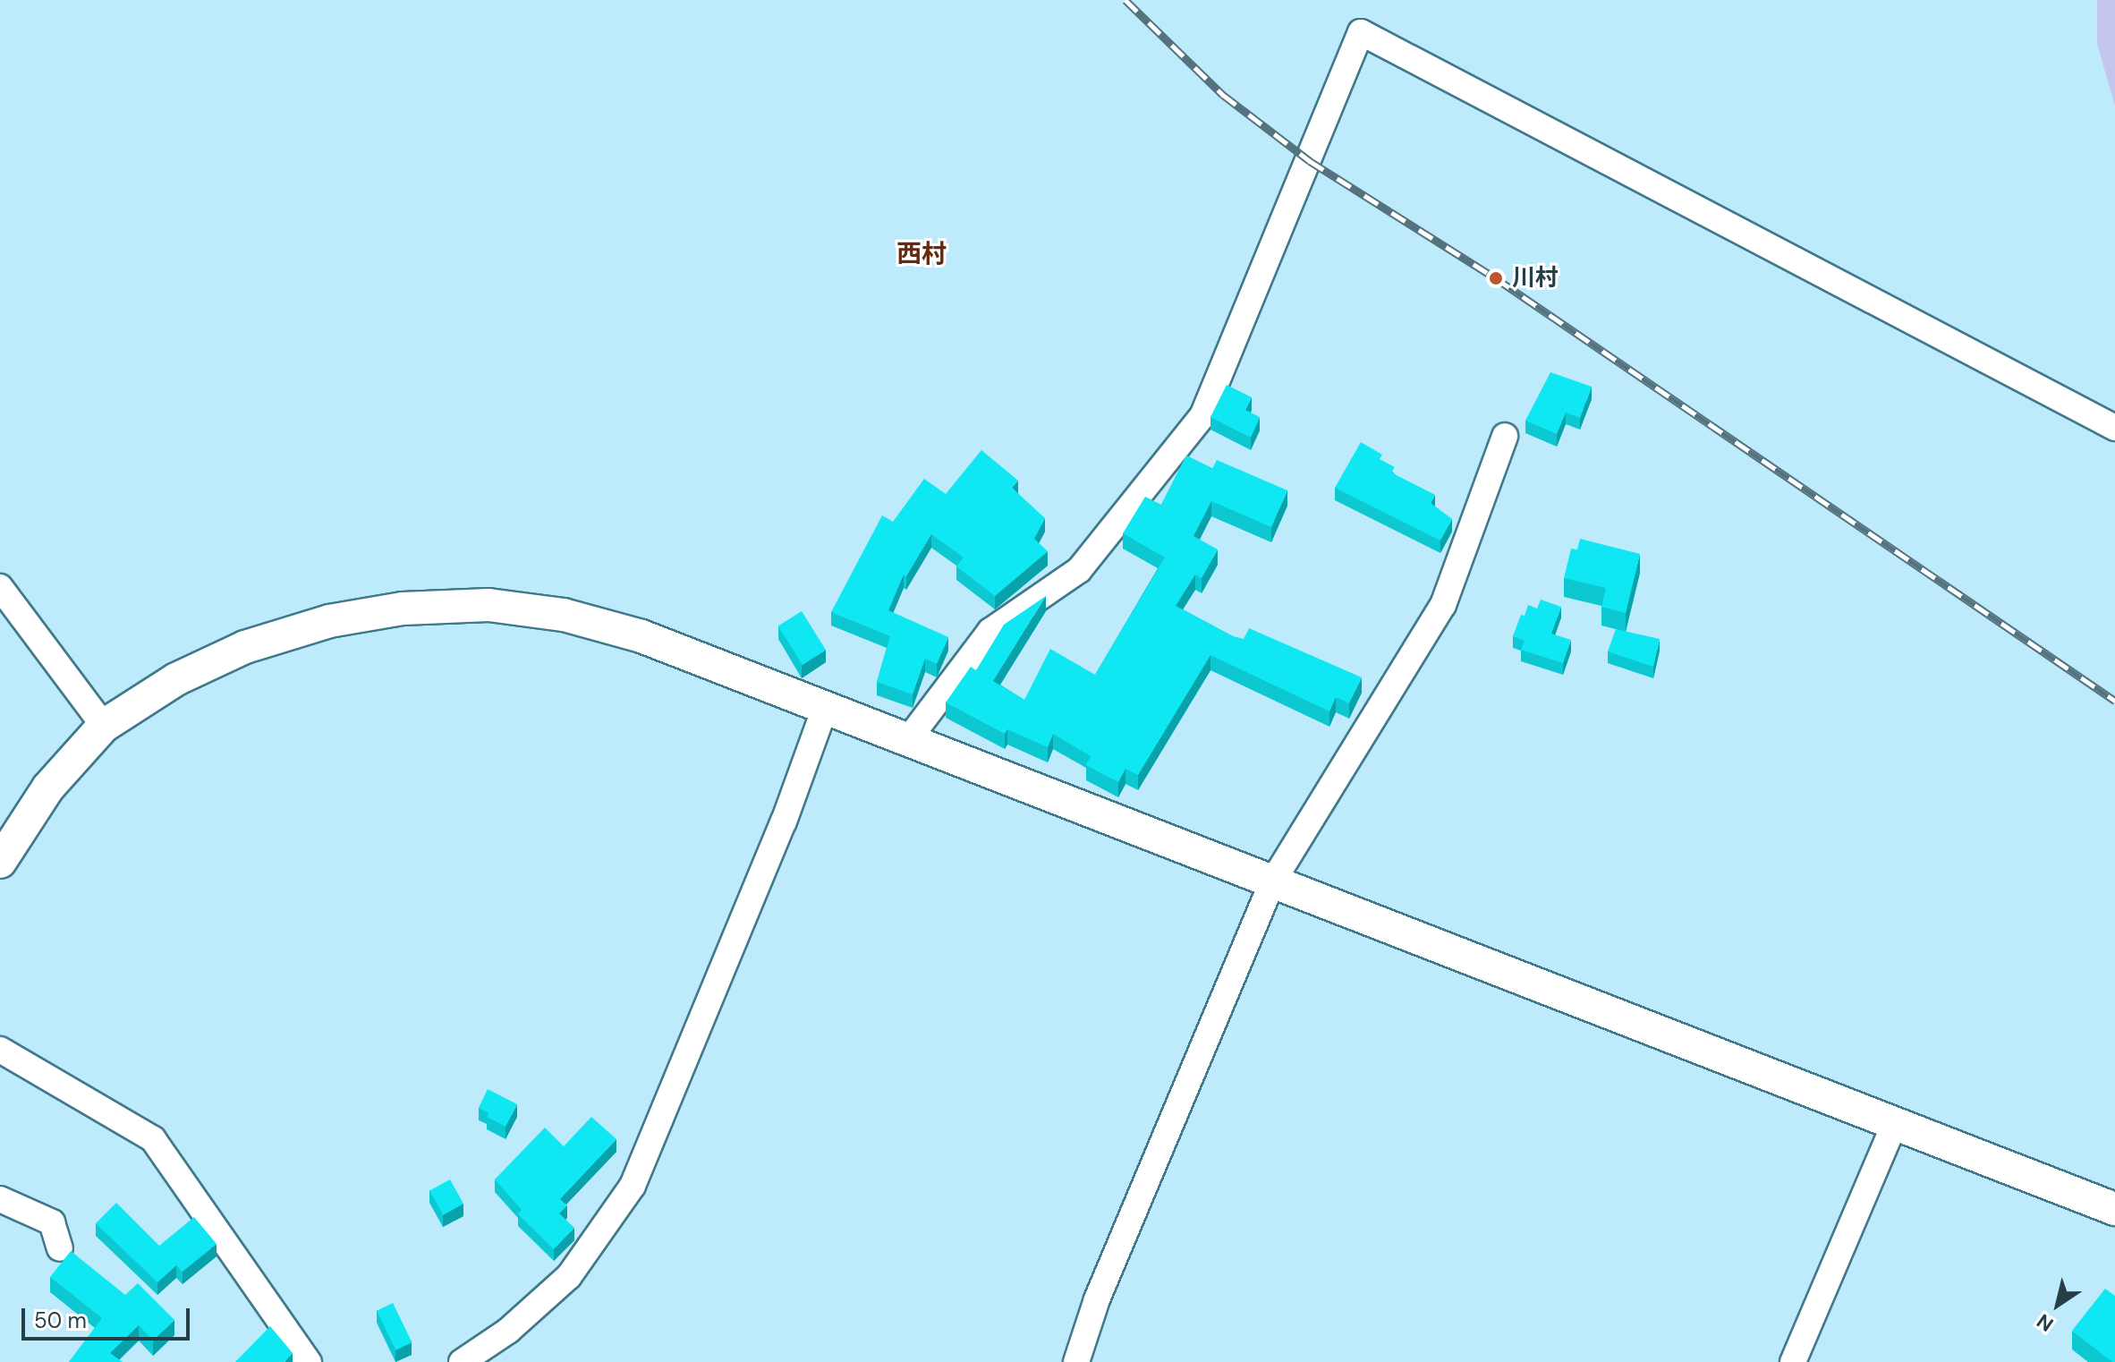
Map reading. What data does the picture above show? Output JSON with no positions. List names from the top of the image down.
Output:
{
  "districts": ["西村"],
  "places": ["川村"],
  "scale_bar": "50 m",
  "north": "bottom left"
}
